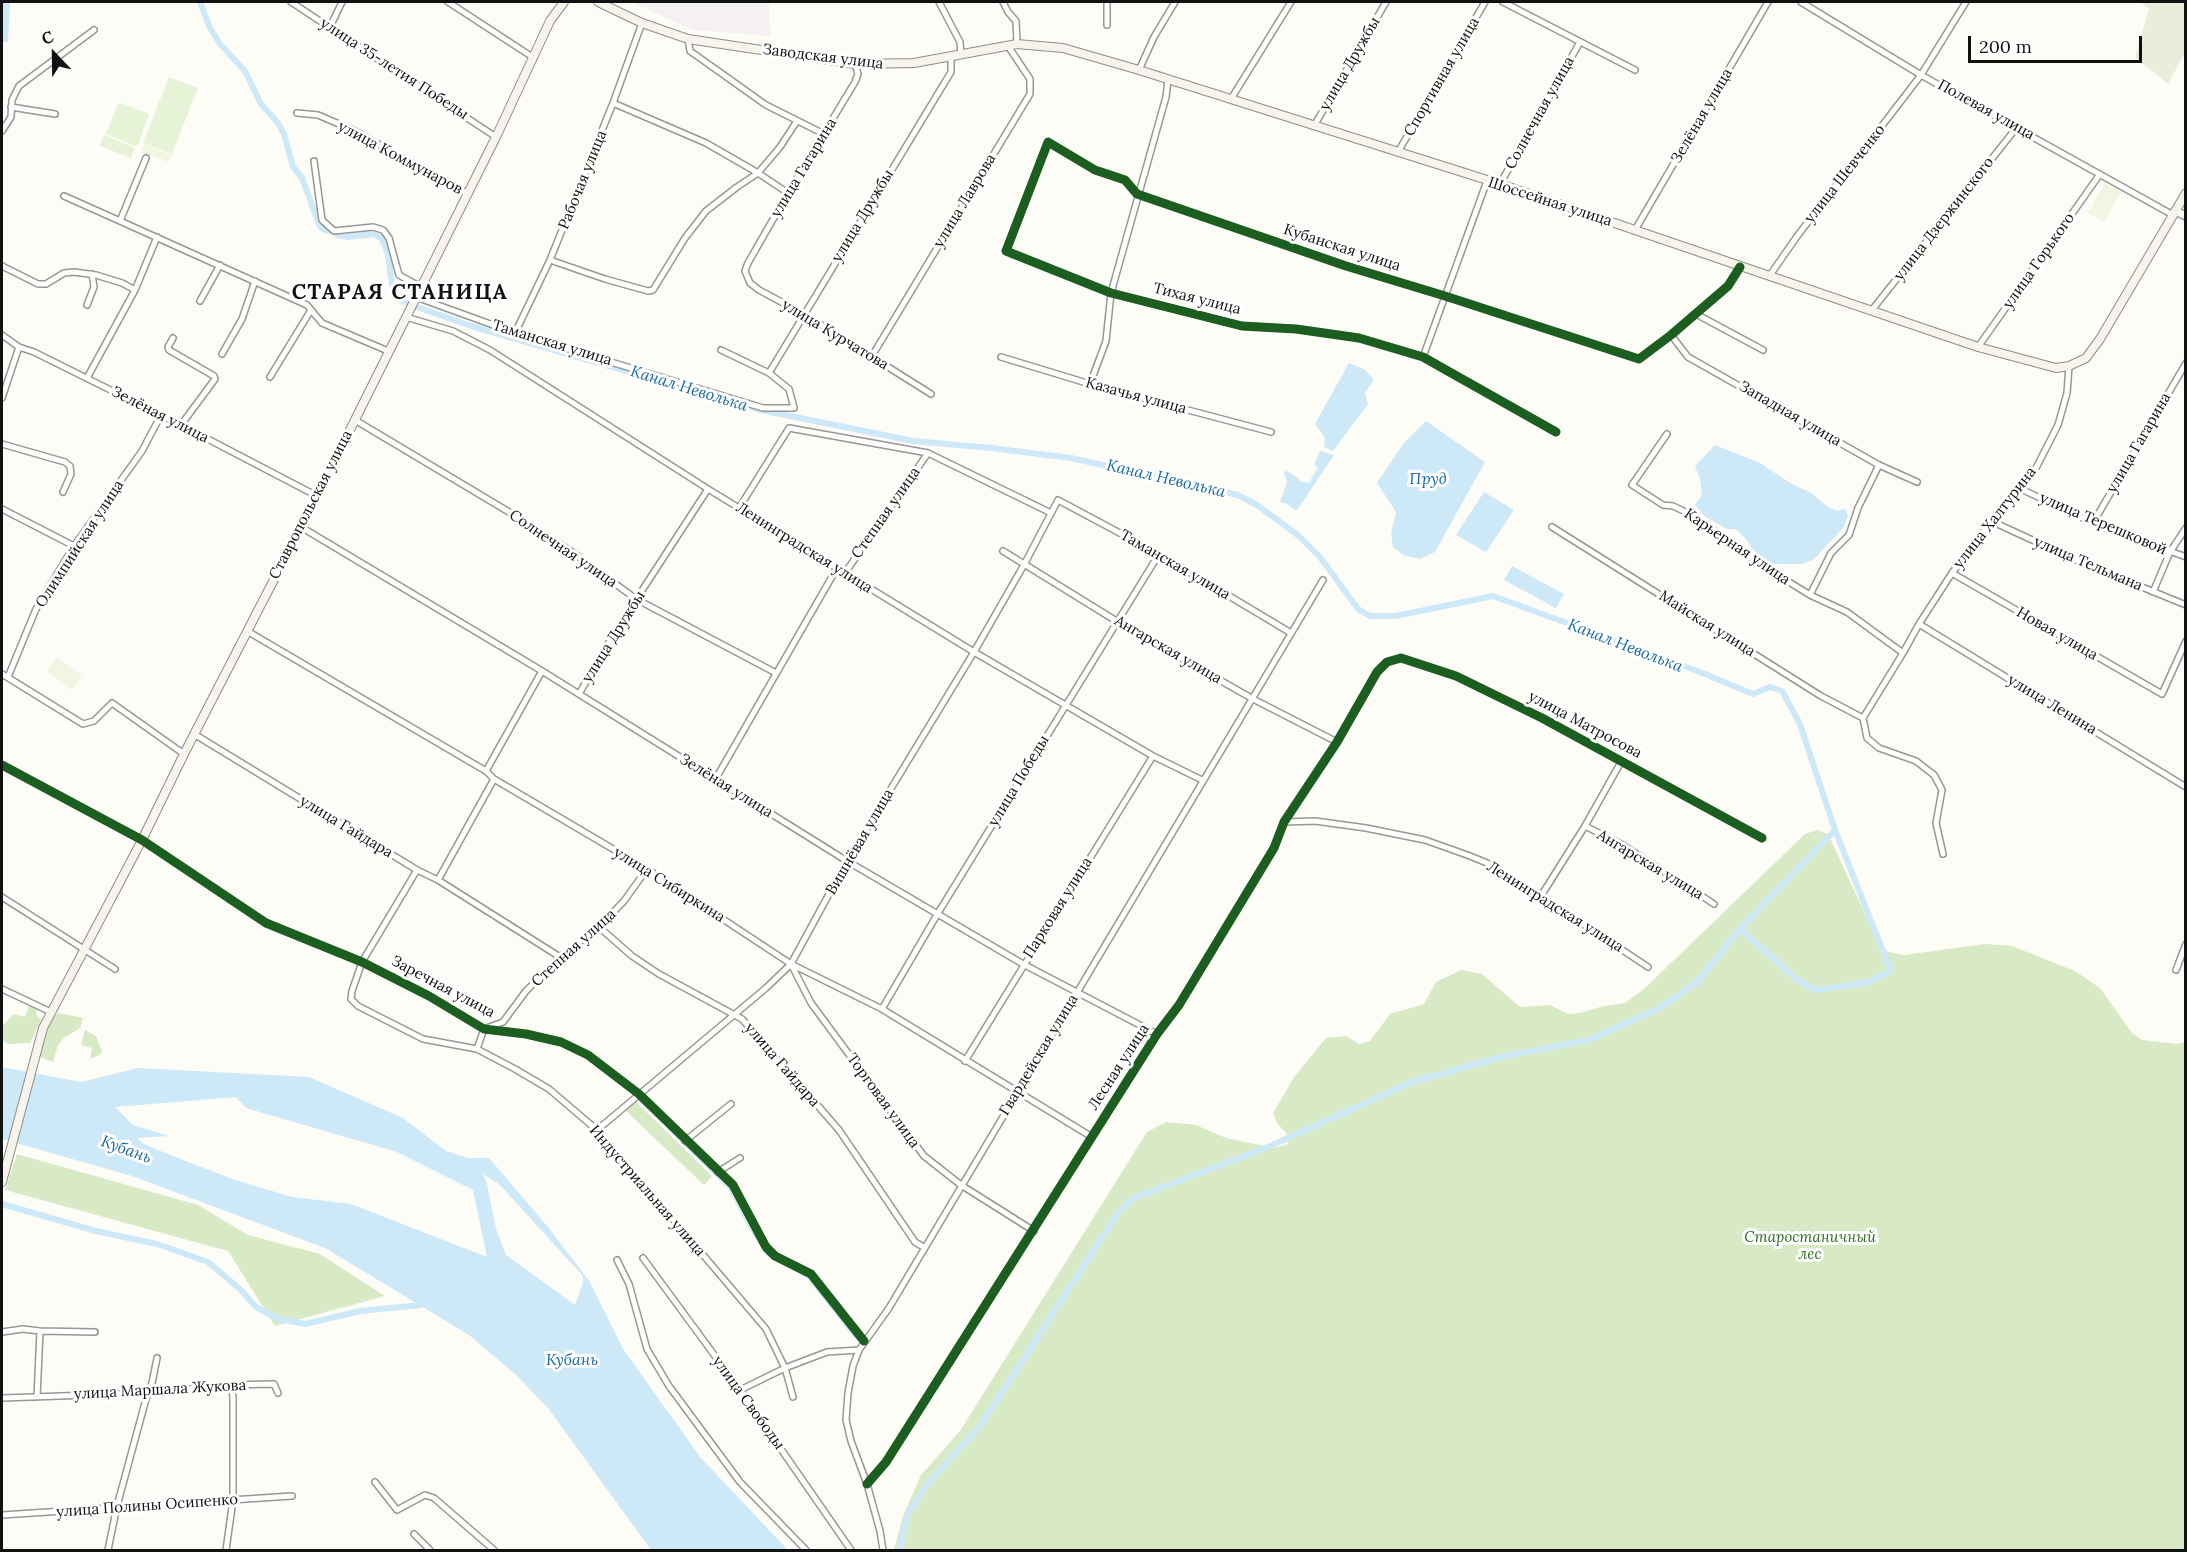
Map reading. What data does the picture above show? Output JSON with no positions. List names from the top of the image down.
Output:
{
  "streets": {
    "main road": ["Заводская улица", "Шоссейная улица", "Ставропольская улица"],
    "street": [
      "улица Дружбы",
      "улица 35-летия Победы",
      "Спортивная улица",
      "Полевая улица",
      "Солнечная улица",
      "Зелёная улица",
      "улица Коммунаров",
      "улица Гагарина",
      "улица Шевченко",
      "Рабочая улица",
      "улица Лаврова",
      "улица Дзержинского",
      "Кубанская улица",
      "улица Горького",
      "Тихая улица",
      "улица Курчатова",
      "Таманская улица",
      "Казачья улица",
      "Западная улица",
      "Степная улица",
      "улица Халтурина",
      "улица Терешковой",
      "Олимпийская улица",
      "Карьерная улица",
      "Ленинградская улица",
      "улица Тельмана",
      "Майская улица",
      "Новая улица",
      "Ангарская улица",
      "улица Ленина",
      "улица Матросова",
      "улица Победы",
      "улица Гайдара",
      "Вишнёвая улица",
      "улица Сибиркина",
      "Парковая улица",
      "Заречная улица",
      "Гвардейская улица",
      "Лесная улица",
      "Торговая улица",
      "Индустриальная улица",
      "улица Маршала Жукова",
      "улица Свободы",
      "улица Полины Осипенко"
    ]
  },
  "crossings": [
    ["Заводская улица", "улица Дружбы"],
    ["Заводская улица", "улица Гагарина"],
    ["Заводская улица", "Рабочая улица"],
    ["Заводская улица", "улица Лаврова"],
    ["Заводская улица", "Шоссейная улица"],
    ["улица Дружбы", "Солнечная улица"],
    ["улица Дружбы", "Зелёная улица"],
    ["улица Дружбы", "Шоссейная улица"],
    ["улица Дружбы", "улица Курчатова"],
    ["улица Дружбы", "Таманская улица"],
    ["улица Дружбы", "Ленинградская улица"],
    ["улица 35-летия Победы", "Ставропольская улица"],
    ["Спортивная улица", "Шоссейная улица"],
    ["Полевая улица", "улица Шевченко"],
    ["Полевая улица", "улица Дзержинского"],
    ["Полевая улица", "улица Горького"],
    ["Солнечная улица", "Шоссейная улица"],
    ["Солнечная улица", "Ставропольская улица"],
    ["Солнечная улица", "Степная улица"],
    ["Зелёная улица", "Шоссейная улица"],
    ["Зелёная улица", "Ставропольская улица"],
    ["Зелёная улица", "Степная улица"],
    ["Зелёная улица", "Олимпийская улица"],
    ["Зелёная улица", "улица Победы"],
    ["Зелёная улица", "Вишнёвая улица"],
    ["Зелёная улица", "Парковая улица"],
    ["Зелёная улица", "Гвардейская улица"],
    ["Зелёная улица", "Лесная улица"],
    ["улица Коммунаров", "Ставропольская улица"],
    ["улица Гагарина", "улица Курчатова"],
    ["улица Гагарина", "улица Терешковой"],
    ["улица Шевченко", "Шоссейная улица"],
    ["Рабочая улица", "Таманская улица"],
    ["улица Лаврова", "улица Курчатова"],
    ["Шоссейная улица", "улица Дзержинского"],
    ["Шоссейная улица", "улица Горького"],
    ["Шоссейная улица", "улица Халтурина"],
    ["Кубанская улица", "Тихая улица"],
    ["Кубанская улица", "Западная улица"],
    ["Таманская улица", "Ставропольская улица"],
    ["Таманская улица", "улица Победы"],
    ["Таманская улица", "Вишнёвая улица"],
    ["Таманская улица", "Гвардейская улица"],
    ["Ставропольская улица", "Ленинградская улица"],
    ["Ставропольская улица", "улица Гайдара"],
    ["Ставропольская улица", "улица Сибиркина"],
    ["Ставропольская улица", "Заречная улица"],
    ["Степная улица", "Ленинградская улица"],
    ["Степная улица", "улица Гайдара"],
    ["Степная улица", "улица Сибиркина"],
    ["Степная улица", "Заречная улица"],
    ["улица Халтурина", "улица Терешковой"],
    ["улица Халтурина", "Карьерная улица"],
    ["улица Халтурина", "улица Тельмана"],
    ["улица Халтурина", "Майская улица"],
    ["улица Халтурина", "Новая улица"],
    ["улица Халтурина", "улица Ленина"],
    ["Ленинградская улица", "улица Победы"],
    ["Ленинградская улица", "Вишнёвая улица"],
    ["Ленинградская улица", "Парковая улица"],
    ["Ленинградская улица", "Гвардейская улица"],
    ["Ленинградская улица", "Лесная улица"],
    ["Ангарская улица", "улица Победы"],
    ["Ангарская улица", "Вишнёвая улица"],
    ["Ангарская улица", "Гвардейская улица"],
    ["Ангарская улица", "Лесная улица"],
    ["улица Матросова", "Лесная улица"],
    ["улица Победы", "улица Сибиркина"],
    ["улица Гайдара", "Вишнёвая улица"],
    ["улица Гайдара", "Гвардейская улица"],
    ["Вишнёвая улица", "улица Сибиркина"],
    ["Вишнёвая улица", "Заречная улица"],
    ["Вишнёвая улица", "Торговая улица"],
    ["Вишнёвая улица", "Индустриальная улица"],
    ["улица Сибиркина", "Парковая улица"],
    ["улица Сибиркина", "Гвардейская улица"],
    ["улица Сибиркина", "Лесная улица"],
    ["улица Сибиркина", "Торговая улица"],
    ["Заречная улица", "Гвардейская улица"],
    ["Заречная улица", "Индустриальная улица"],
    ["Гвардейская улица", "Лесная улица"],
    ["Гвардейская улица", "Торговая улица"],
    ["Лесная улица", "Торговая улица"]
  ],
  "districts": ["СТАРАЯ СТАНИЦА"],
  "water": ["Канал Неволька", "Пруд", "Кубань"],
  "parks": ["Старостаничный лес"],
  "scale_bar": "200 m",
  "north": "top"
}
